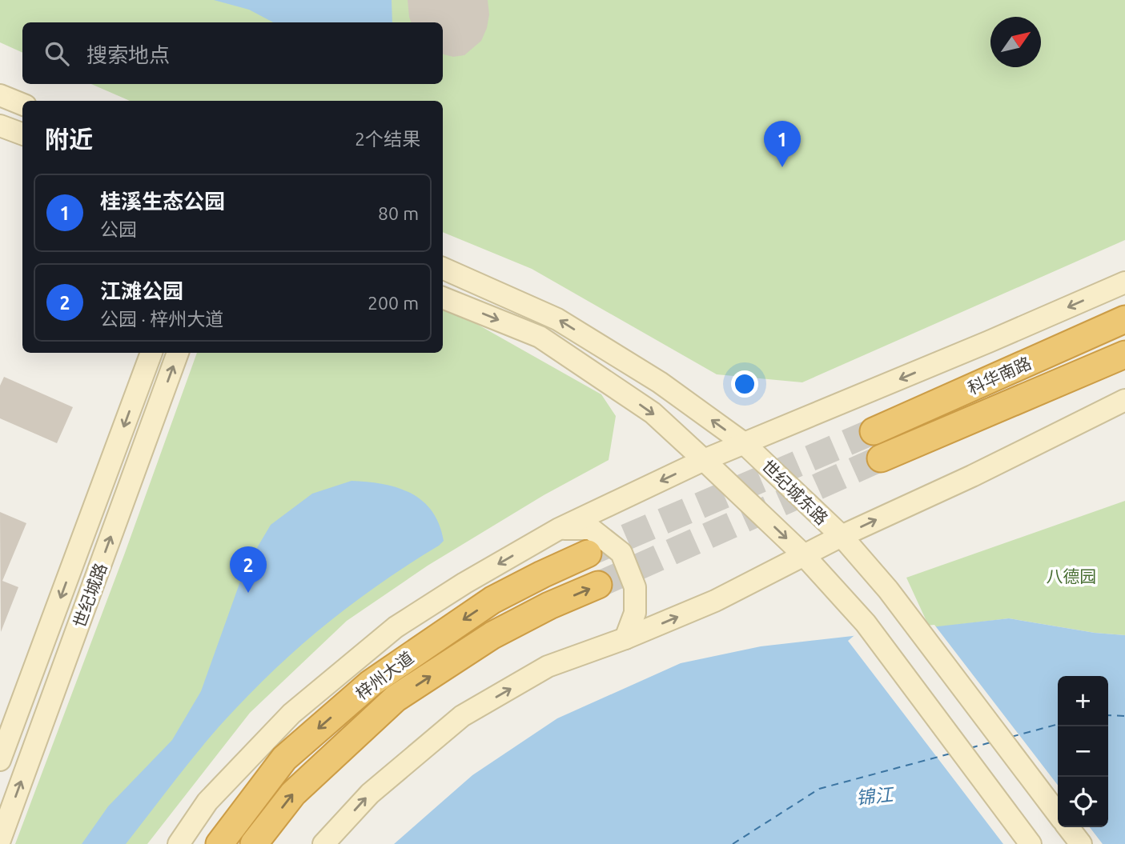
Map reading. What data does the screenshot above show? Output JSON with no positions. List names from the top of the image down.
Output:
{
  "streets": {
    "highway": ["科华南路", "梓州大道"],
    "main road": ["世纪城东路", "世纪城路"]
  },
  "water": ["锦江"],
  "parks": ["八德园"],
  "north": "top right",
  "page": {
    "search": "搜索地点",
    "heading": ["附近", "2个结果"],
    "pins": ["1", "2"],
    "list": [
      {
        "mark": "1",
        "name": "桂溪生态公园",
        "note": "公园",
        "value": "80 m"
      },
      {
        "mark": "2",
        "name": "江滩公园",
        "note": "公园 · 梓州大道",
        "value": "200 m"
      }
    ],
    "map_buttons": ["+", "−"]
  }
}
